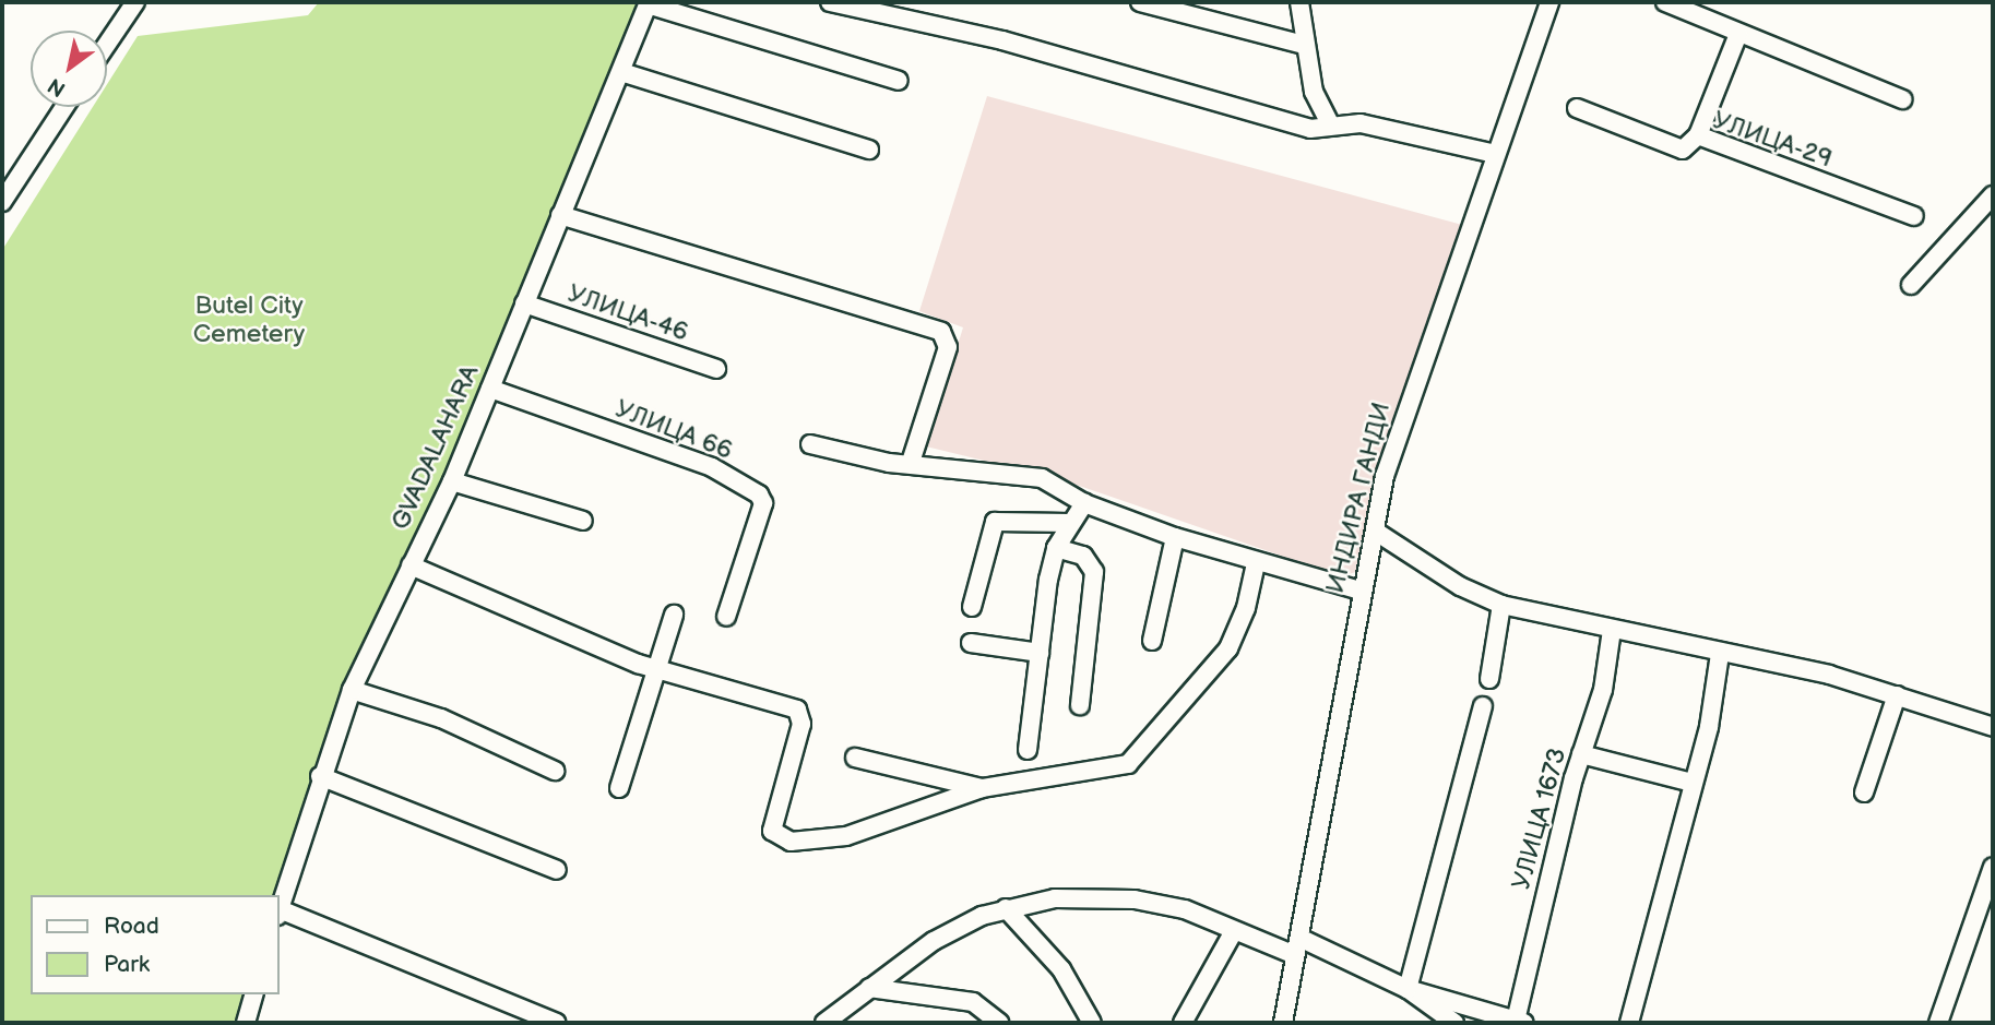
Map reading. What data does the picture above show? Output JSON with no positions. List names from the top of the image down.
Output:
{
  "streets": {
    "street": [
      "УЛИЦА-29",
      "УЛИЦА-46",
      "УЛИЦА 66",
      "GVADALAHARA",
      "ИНДИРА ГАНДИ",
      "УЛИЦА 1673"
    ]
  },
  "crossings": [
    ["УЛИЦА-46", "GVADALAHARA"],
    ["УЛИЦА 66", "GVADALAHARA"]
  ],
  "parks": ["Butel City Cemetery"],
  "legend": ["Road", "Park"],
  "north": "bottom left"
}
